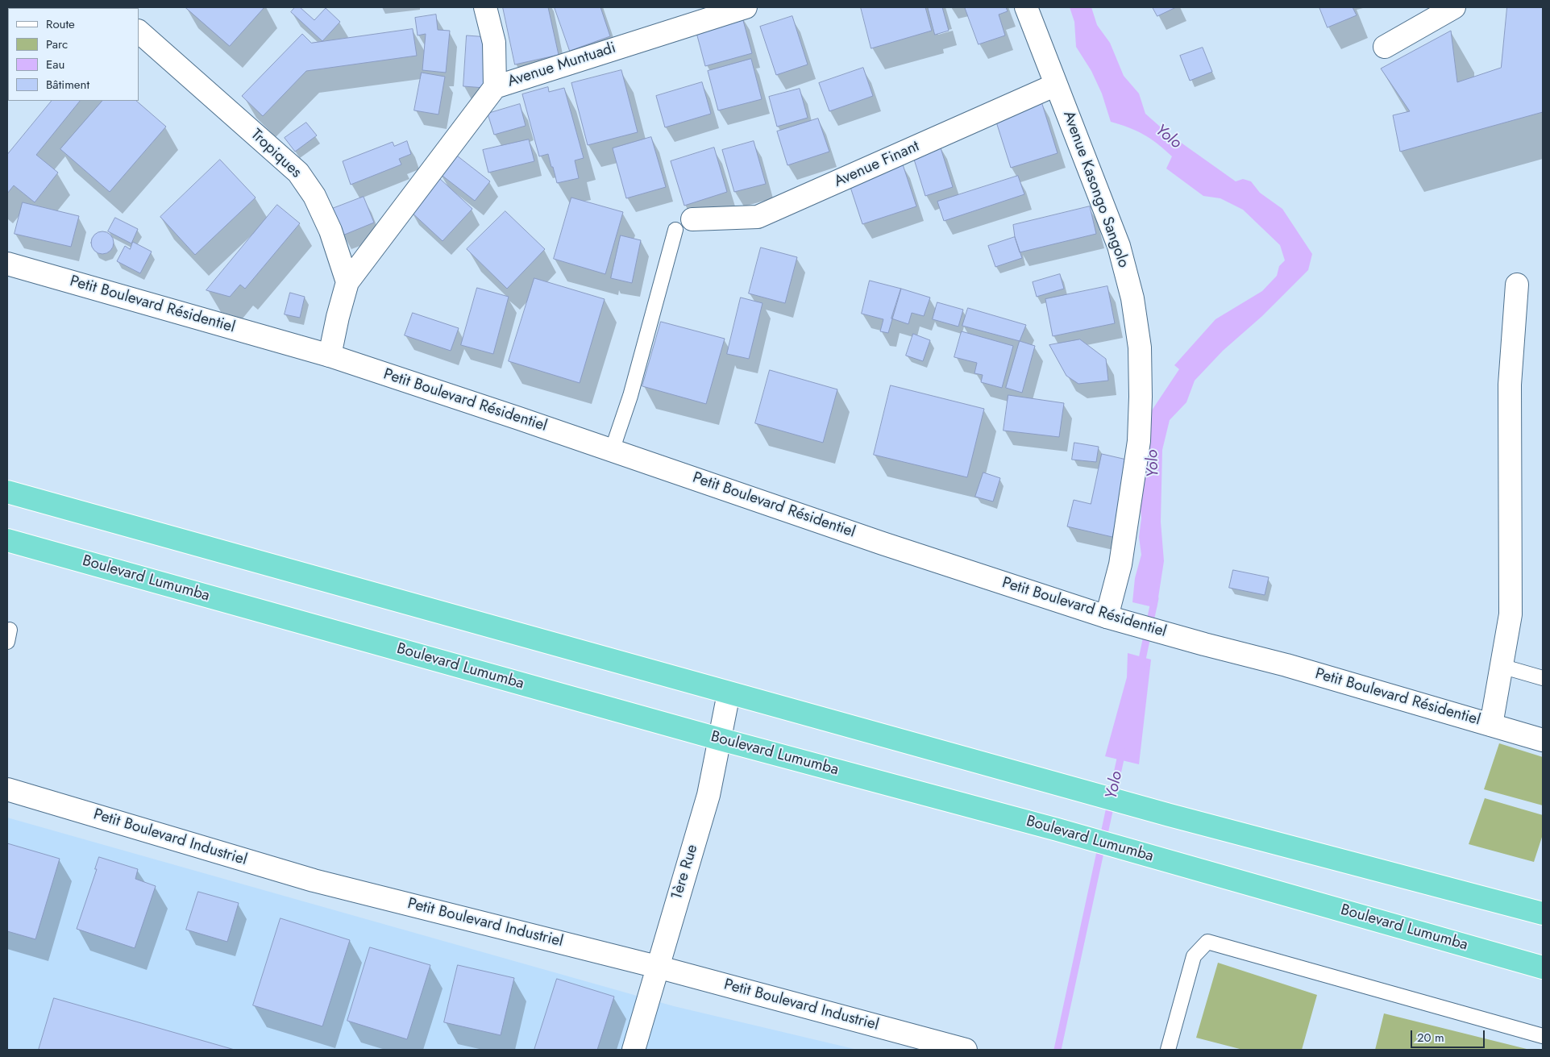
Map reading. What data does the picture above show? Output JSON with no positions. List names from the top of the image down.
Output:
{
  "streets": {
    "highway": ["Boulevard Lumumba"],
    "street": [
      "Avenue Muntuadi",
      "Tropiques",
      "Avenue Finant",
      "Avenue Kasongo Sangolo",
      "Petit Boulevard Résidentiel",
      "Petit Boulevard Industriel",
      "1ère Rue"
    ]
  },
  "crossings": [
    ["Avenue Muntuadi", "Tropiques"],
    ["Avenue Finant", "Avenue Kasongo Sangolo"],
    ["Avenue Kasongo Sangolo", "Petit Boulevard Résidentiel"],
    ["Boulevard Lumumba", "1ère Rue"],
    ["Petit Boulevard Industriel", "1ère Rue"]
  ],
  "water": ["Yolo"],
  "legend": [
    "Route",
    "Parc",
    "Eau",
    "Bâtiment"
  ],
  "scale_bar": "20 m"
}
